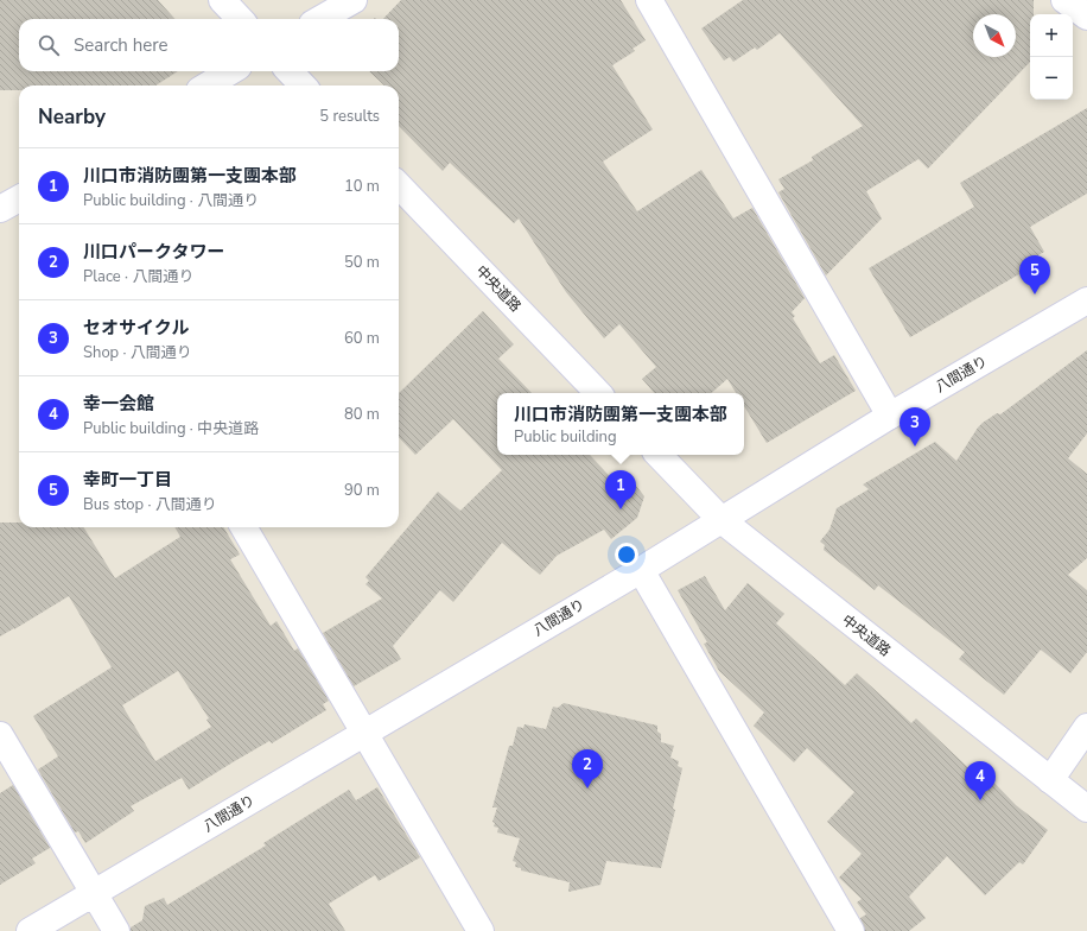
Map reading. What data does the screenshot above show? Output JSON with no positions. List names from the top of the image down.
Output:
{
  "streets": {
    "street": ["中央道路", "八間通り"]
  },
  "crossings": [
    ["中央道路", "八間通り"]
  ],
  "north": "bottom right",
  "page": {
    "map_buttons": ["+", "−"],
    "search": "Search here",
    "heading": ["Nearby", "5 results"],
    "list": [
      {
        "mark": "1",
        "name": "川口市消防團第一支團本部",
        "note": "Public building · 八間通り",
        "value": "10 m"
      },
      {
        "mark": "2",
        "name": "川口パークタワー",
        "note": "Place · 八間通り",
        "value": "50 m"
      },
      {
        "mark": "3",
        "name": "セオサイクル",
        "note": "Shop · 八間通り",
        "value": "60 m"
      },
      {
        "mark": "4",
        "name": "幸一会館",
        "note": "Public building · 中央道路",
        "value": "80 m"
      },
      {
        "mark": "5",
        "name": "幸町一丁目",
        "note": "Bus stop · 八間通り",
        "value": "90 m"
      }
    ],
    "pins": [
      "5",
      "3",
      "1",
      "2",
      "4"
    ],
    "popup": ["川口市消防團第一支團本部", "Public building"]
  }
}
